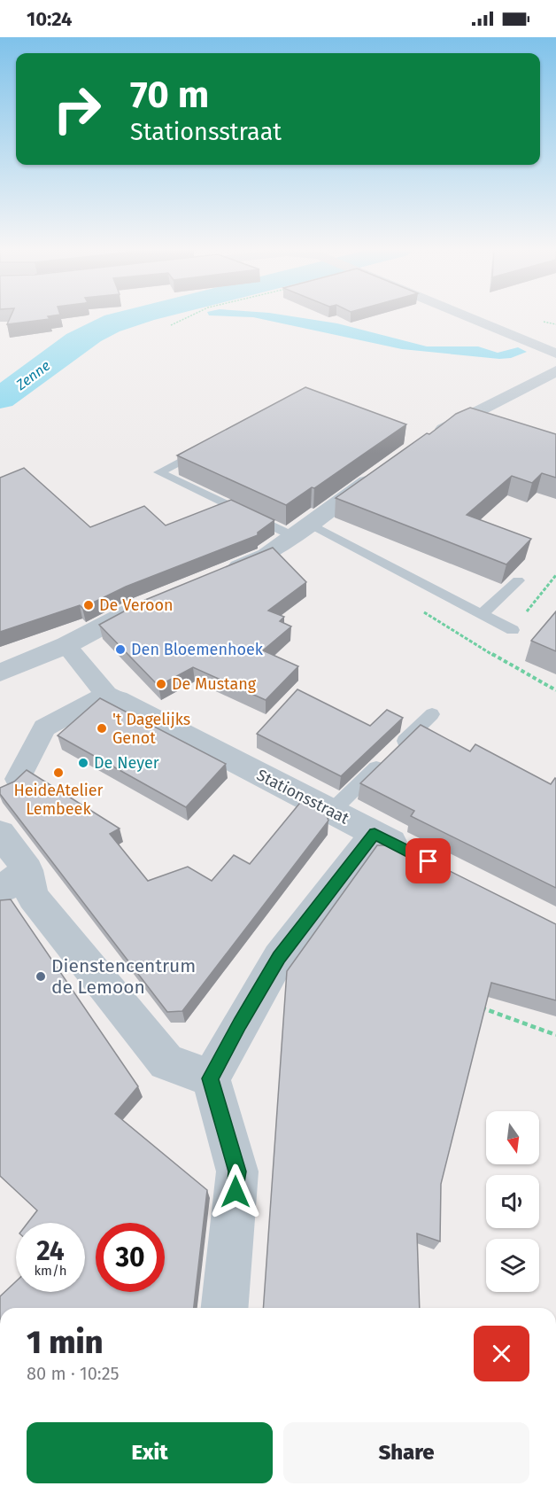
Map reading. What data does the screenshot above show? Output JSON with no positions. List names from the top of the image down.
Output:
{
  "streets": {
    "street": ["Stationsstraat"]
  },
  "water": ["Zenne"],
  "places": [
    "De Veroon",
    "Den Bloemenhoek",
    "De Mustang",
    "'t Dagelijks Genot",
    "De Neyer",
    "HeideAtelier Lembeek",
    "Dienstencentrum de Lemoon"
  ],
  "north": "bottom",
  "page": {
    "status": "10:24",
    "turn": ["70 m", "Stationsstraat"],
    "speed": "24 km/h",
    "limit": "30",
    "heading": ["1 min", "80 m · 10:25"],
    "buttons": ["Exit", "Share"]
  }
}
